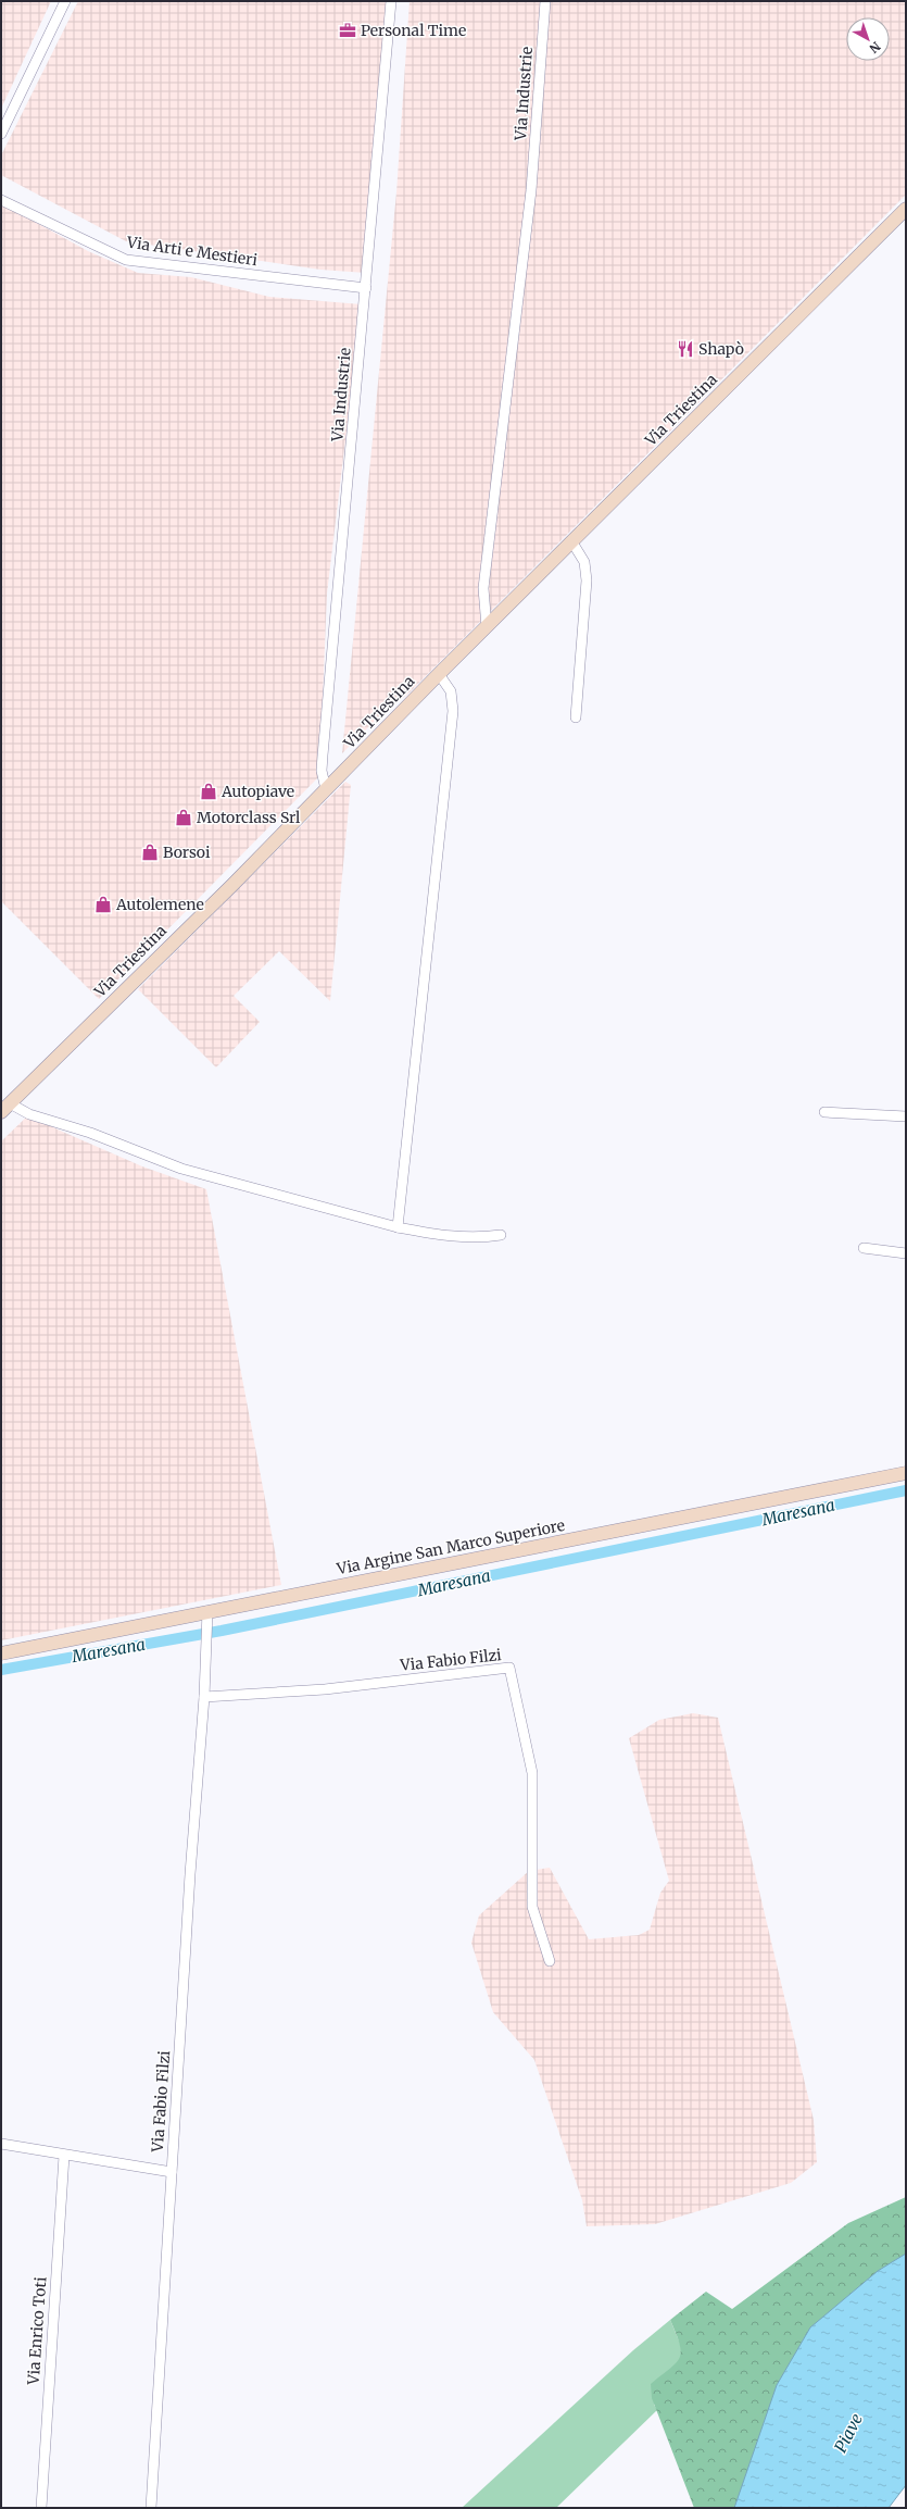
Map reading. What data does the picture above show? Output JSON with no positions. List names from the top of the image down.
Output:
{
  "streets": {
    "main road": ["Via Triestina", "Via Argine San Marco Superiore"],
    "street": [
      "Via Industrie",
      "Via Arti e Mestieri",
      "Via Fabio Filzi",
      "Via Enrico Toti"
    ]
  },
  "crossings": [
    ["Via Industrie", "Via Arti e Mestieri"],
    ["Via Industrie", "Via Triestina"],
    ["Via Argine San Marco Superiore", "Via Fabio Filzi"]
  ],
  "water": ["Maresana", "Piave"],
  "places": {
    "office": ["Personal Time"],
    "restaurant": ["Shapò"],
    "shop": [
      "Autopiave",
      "Motorclass Srl",
      "Borsoi",
      "Autolemene"
    ]
  },
  "north": "bottom right"
}
